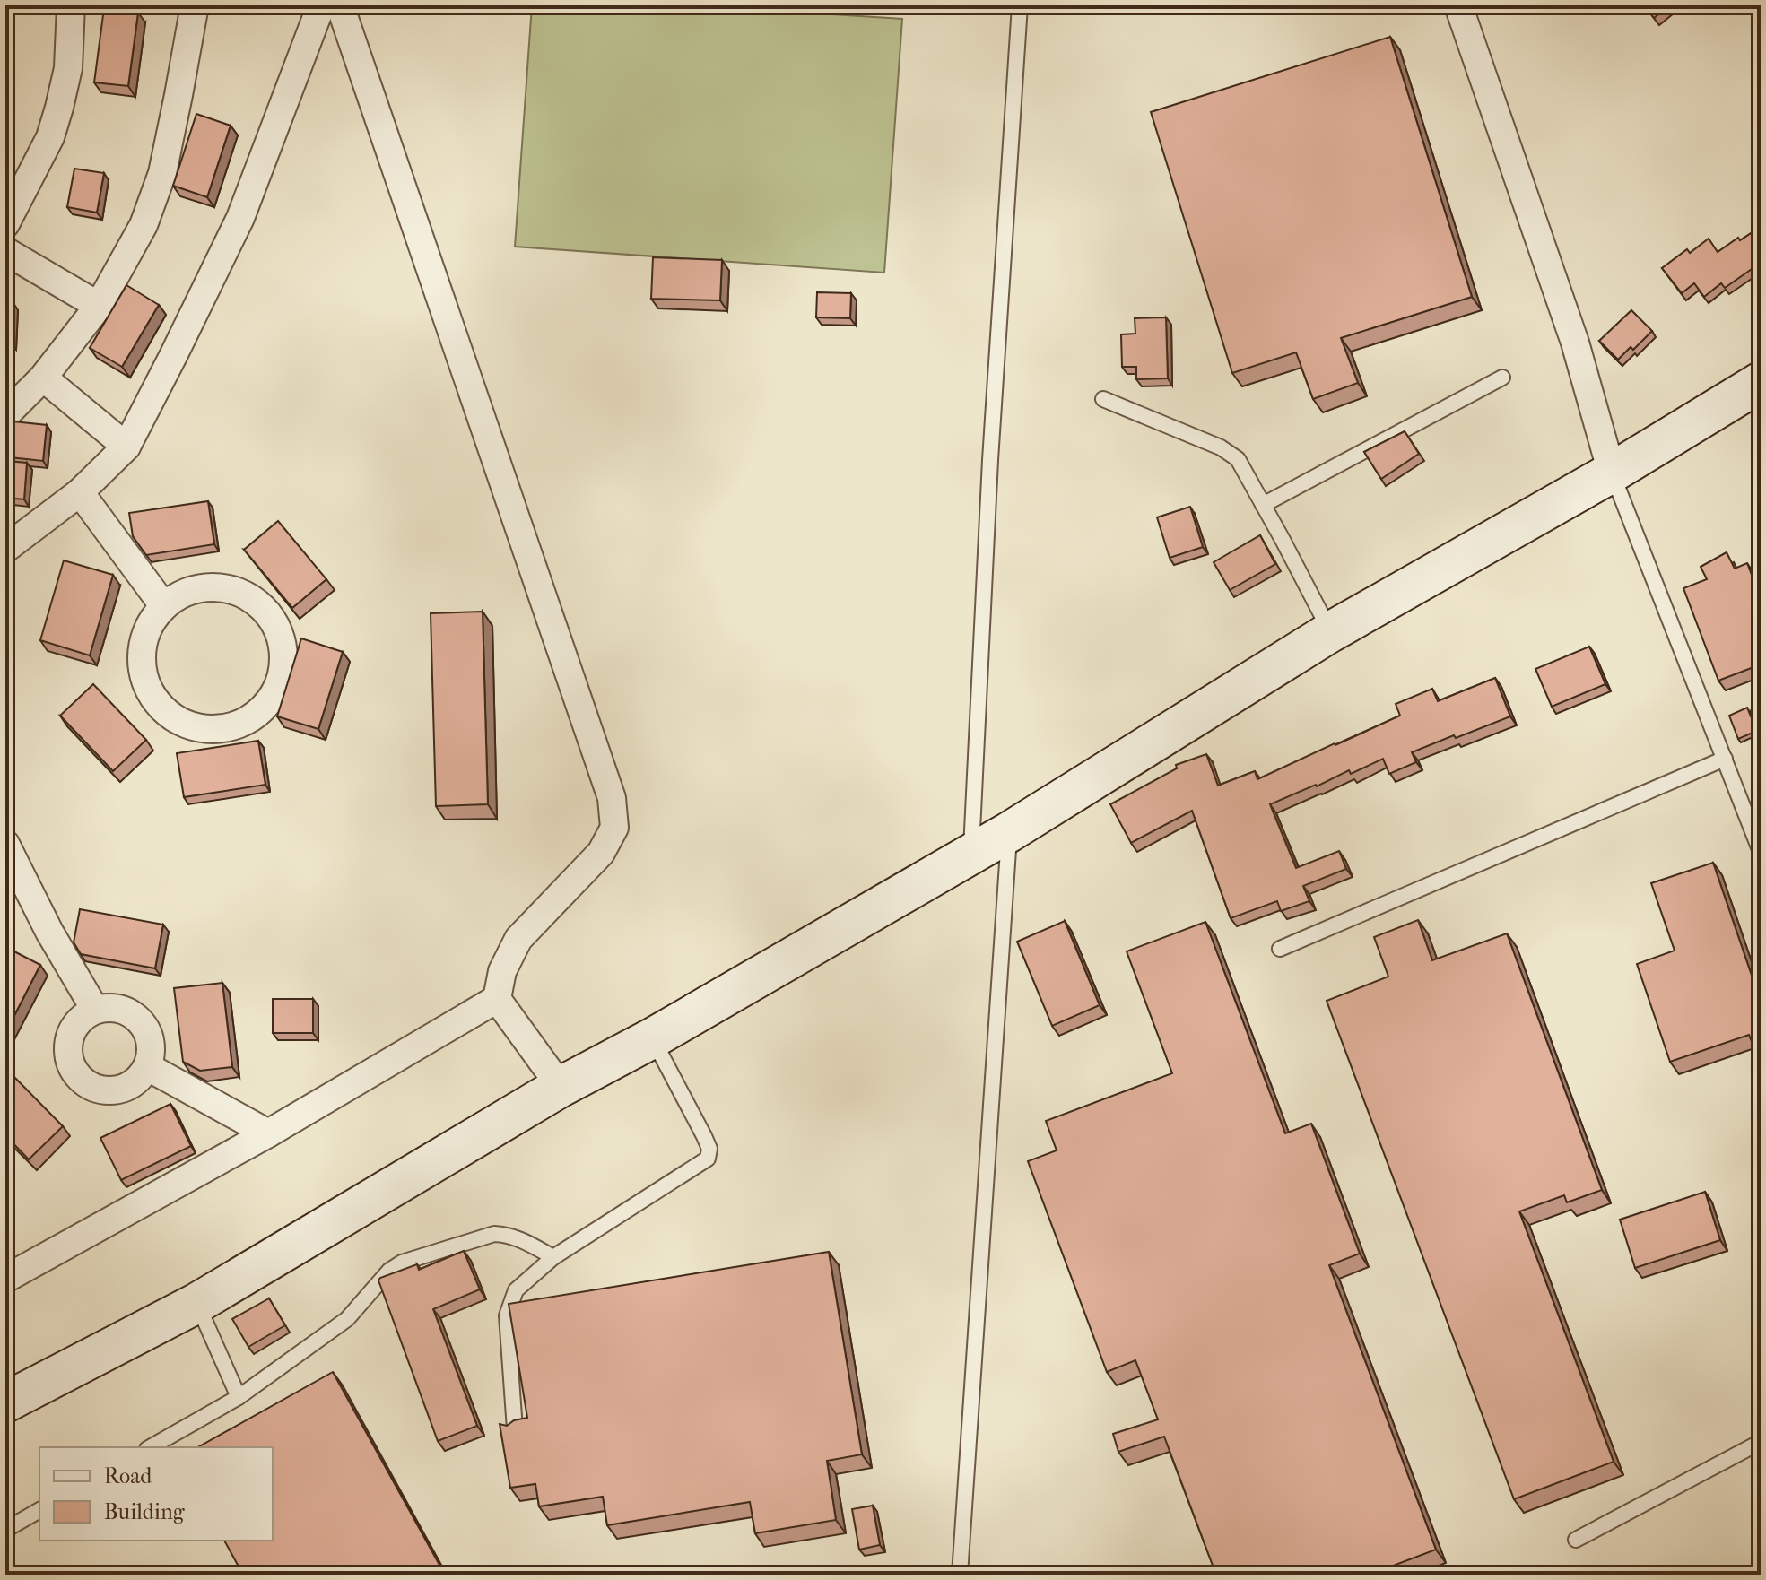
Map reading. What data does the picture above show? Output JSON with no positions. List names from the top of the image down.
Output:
{
  "legend": ["Road", "Building"]
}
